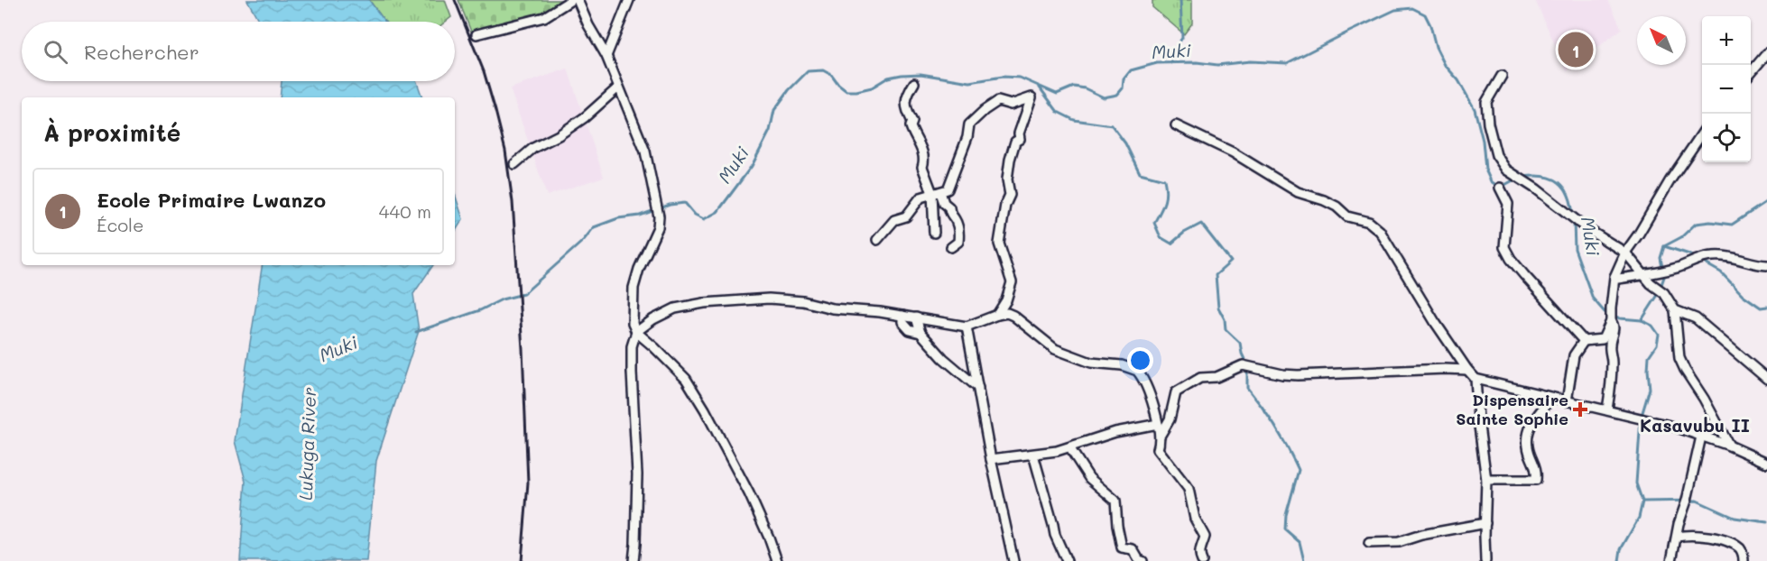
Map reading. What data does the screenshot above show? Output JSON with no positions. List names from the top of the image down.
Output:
{
  "districts": ["Kasavubu II"],
  "water": ["Muki", "Lukuga River"],
  "places": {
    "health": ["Dispensaire Sainte Sophie"]
  },
  "north": "top left",
  "page": {
    "map_buttons": ["+", "−"],
    "search": "Rechercher",
    "pins": "1",
    "heading": "À proximité",
    "list": [
      {
        "mark": "1",
        "name": "Ecole Primaire Lwanzo",
        "note": "École",
        "value": "440 m"
      }
    ]
  }
}
